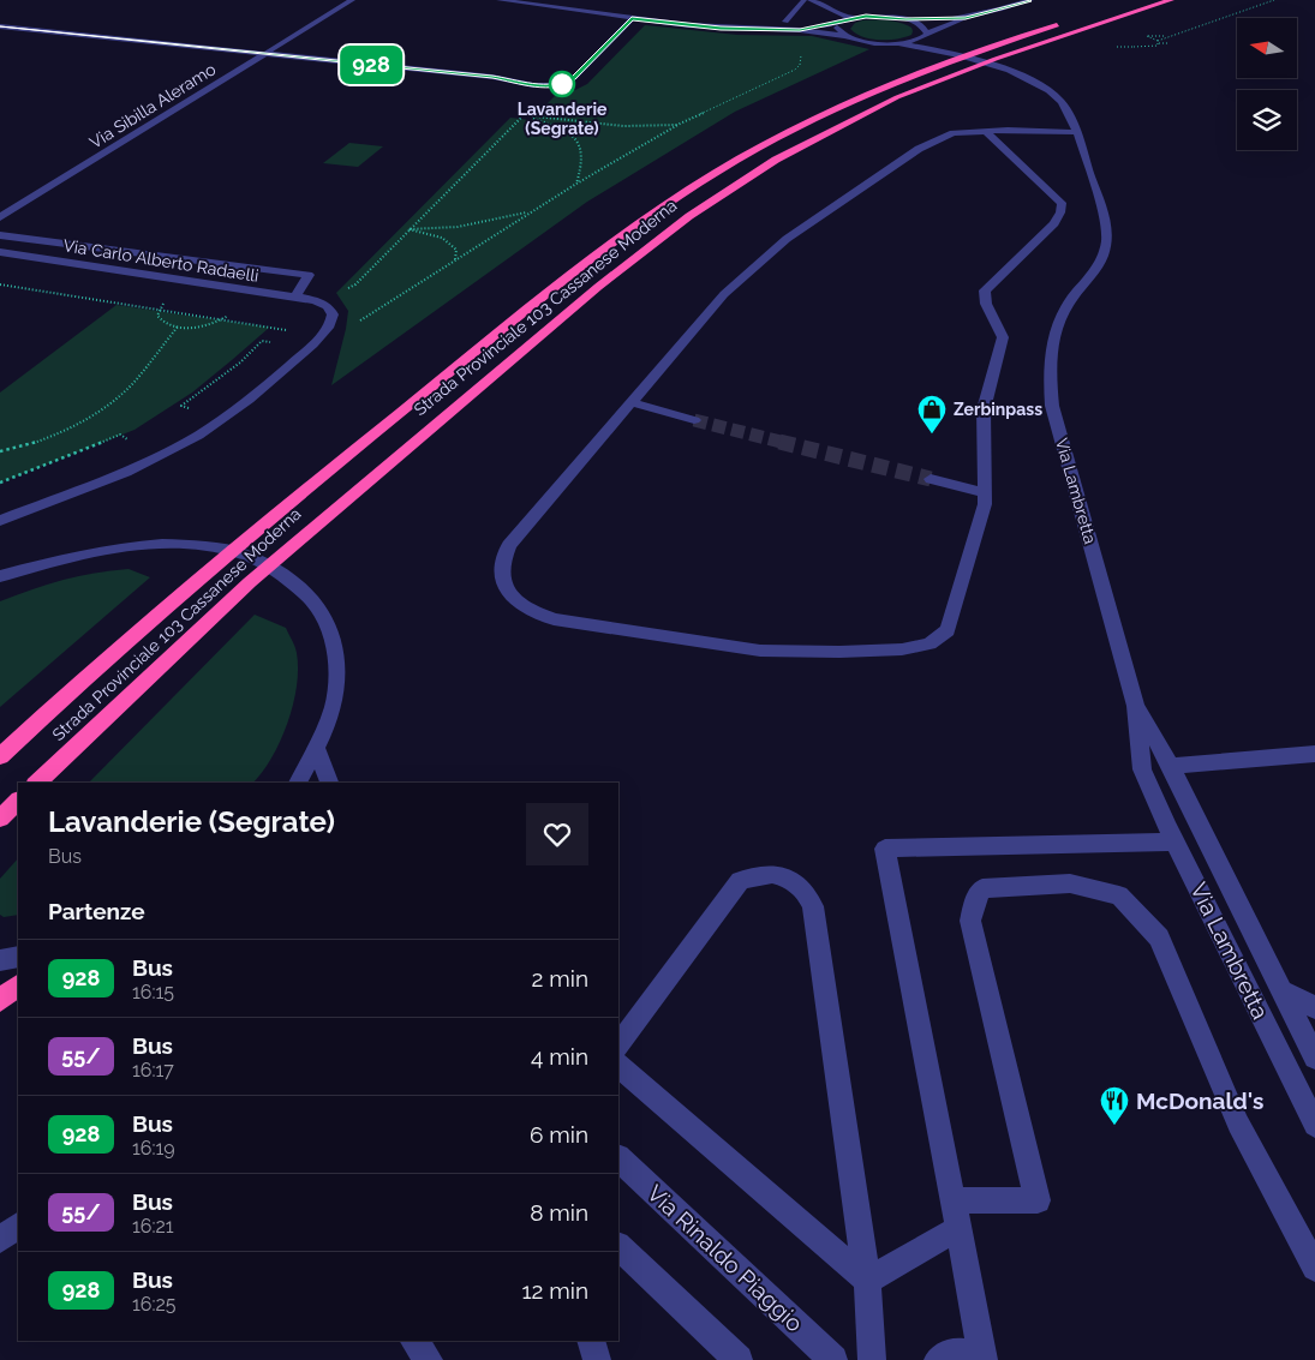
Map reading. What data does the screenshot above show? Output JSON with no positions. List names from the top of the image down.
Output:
{
  "streets": {
    "highway": ["Strada Provinciale 103 Cassanese Moderna"],
    "street": [
      "Via Sibilla Aleramo",
      "Via Carlo Alberto Radaelli",
      "Via Lambretta",
      "Via Rinaldo Piaggio"
    ]
  },
  "places": {
    "other": ["Lavanderie (Segrate)"],
    "shop": ["Zerbinpass"],
    "restaurant": ["McDonald's"]
  },
  "lines": ["bus line 928"],
  "north": "left",
  "page": {
    "on_map": "928",
    "heading": [
      ["Lavanderie (Segrate)", "Bus"],
      "Partenze"
    ],
    "list": [
      {
        "mark": "928",
        "name": "Bus",
        "note": "16:15",
        "value": "2 min"
      },
      {
        "mark": "55/",
        "name": "Bus",
        "note": "16:17",
        "value": "4 min"
      },
      {
        "mark": "928",
        "name": "Bus",
        "note": "16:19",
        "value": "6 min"
      },
      {
        "mark": "55/",
        "name": "Bus",
        "note": "16:21",
        "value": "8 min"
      },
      {
        "mark": "928",
        "name": "Bus",
        "note": "16:25",
        "value": "12 min"
      }
    ]
  }
}
